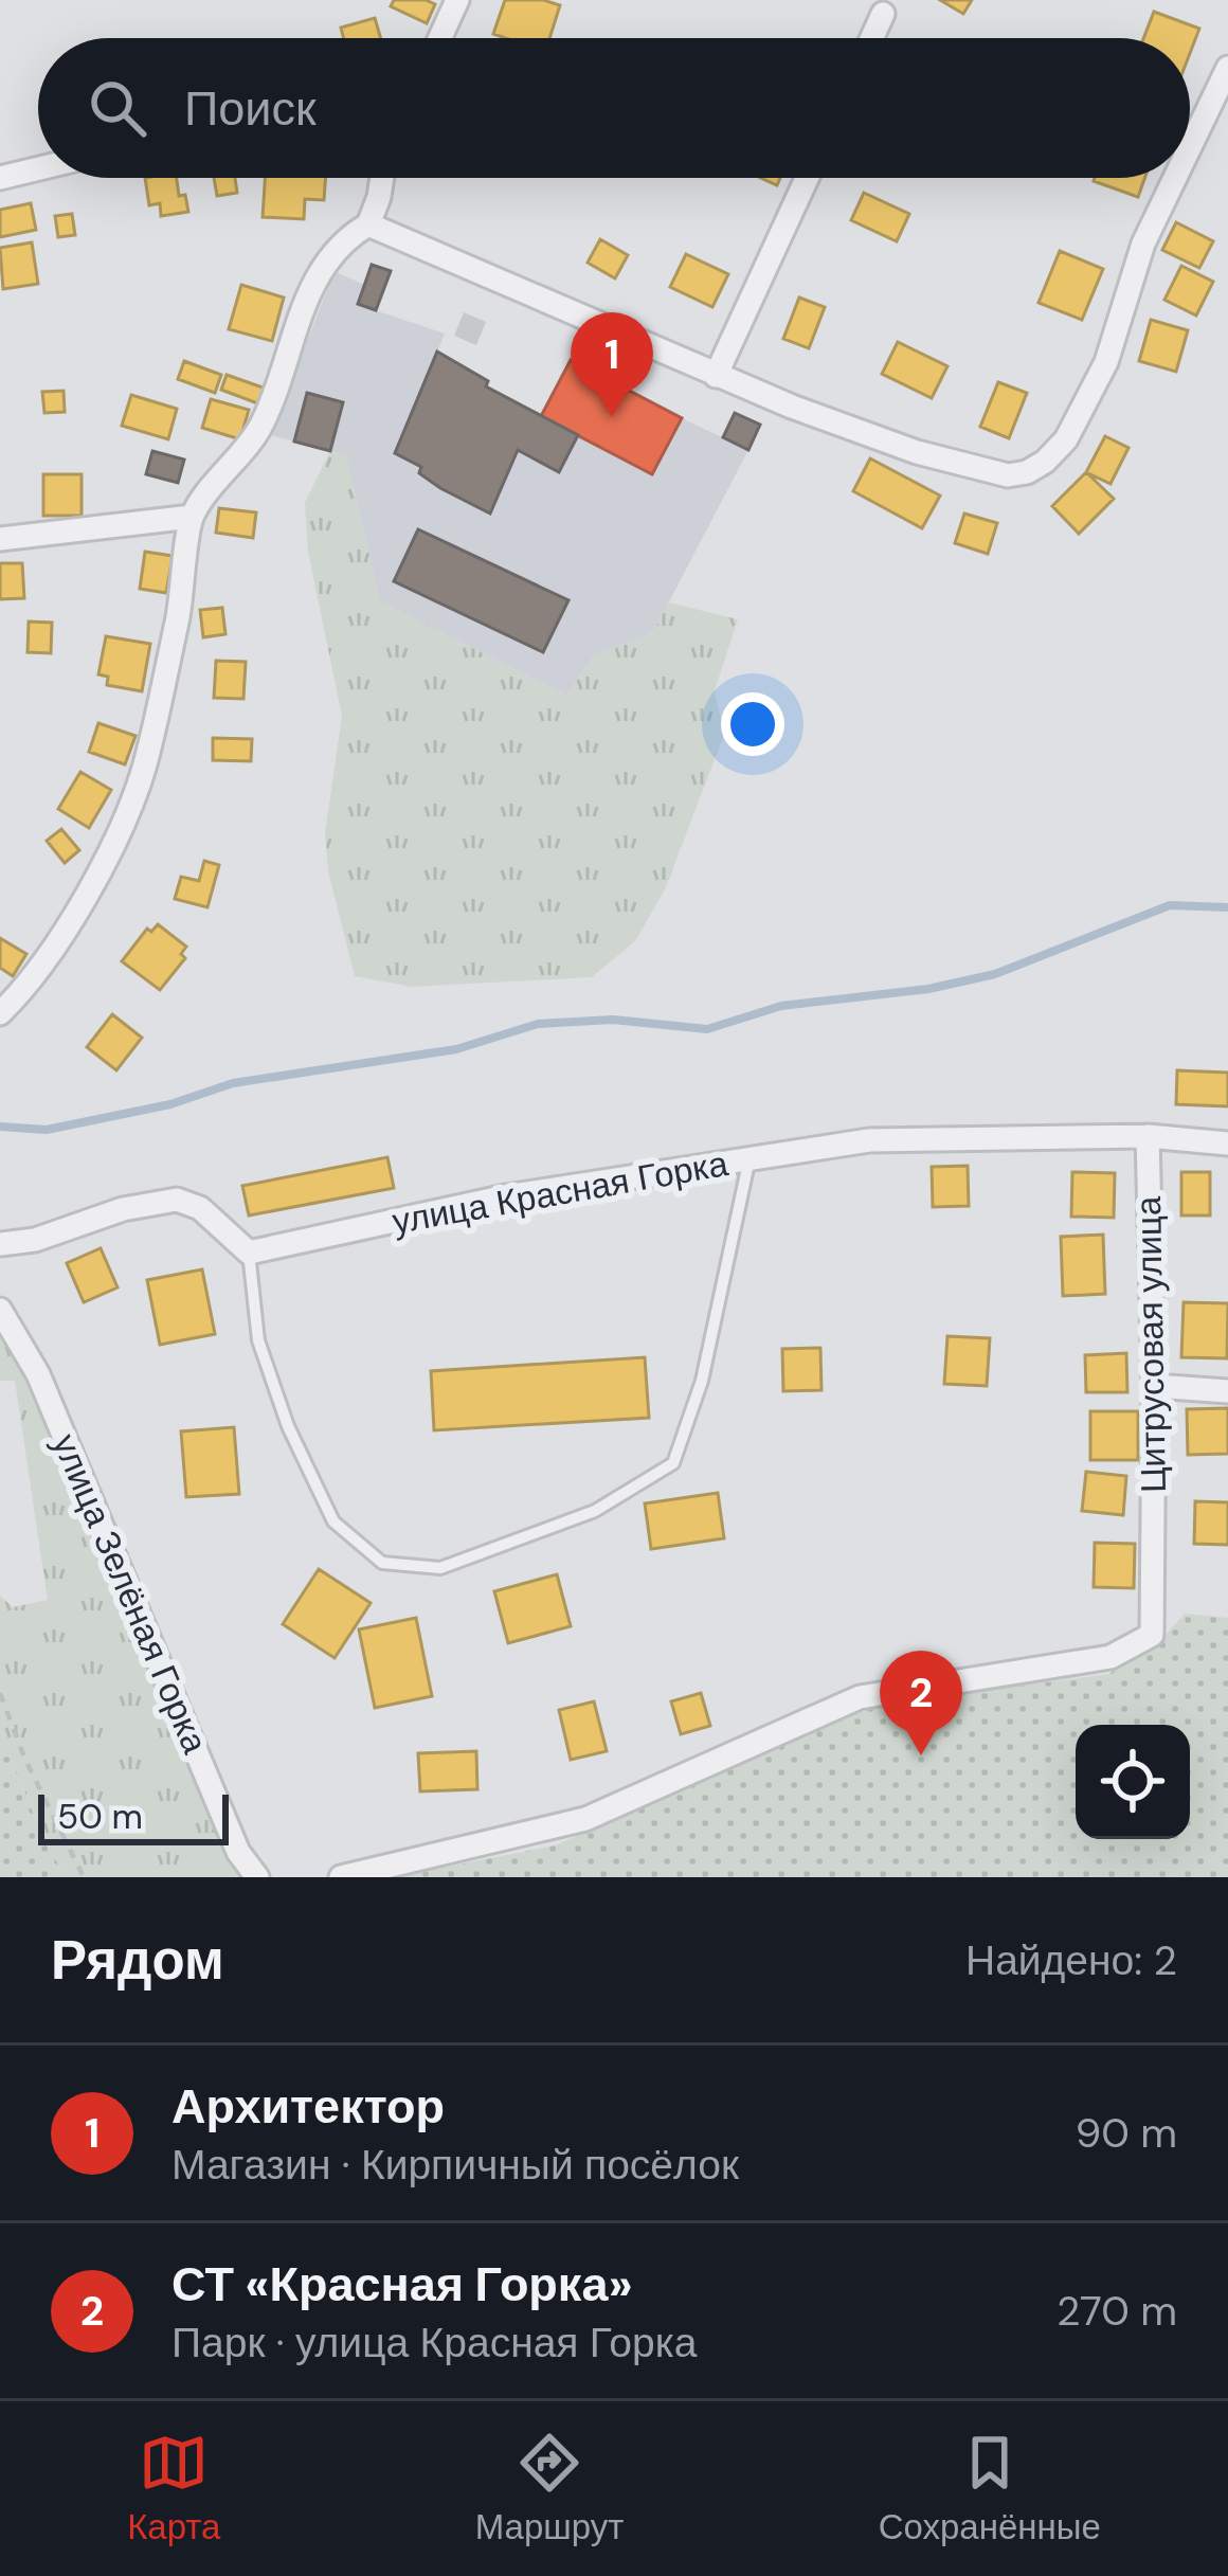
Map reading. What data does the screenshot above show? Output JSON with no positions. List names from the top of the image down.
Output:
{
  "streets": {
    "street": ["улица Красная Горка", "Цитрусовая улица", "улица Зелёная Горка"]
  },
  "crossings": [
    ["улица Красная Горка", "Цитрусовая улица"]
  ],
  "scale_bar": "50 m",
  "page": {
    "search": "Поиск",
    "pins": ["1", "2"],
    "scale": "50 m",
    "heading": ["Рядом", "Найдено: 2"],
    "list": [
      {
        "mark": "1",
        "name": "Архитектор",
        "note": "Магазин · Кирпичный посёлок",
        "value": "90 m"
      },
      {
        "mark": "2",
        "name": "СТ «Красная Горка»",
        "note": "Парк · улица Красная Горка",
        "value": "270 m"
      }
    ],
    "nav": ["Карта", "Маршрут", "Сохранённые"]
  }
}
